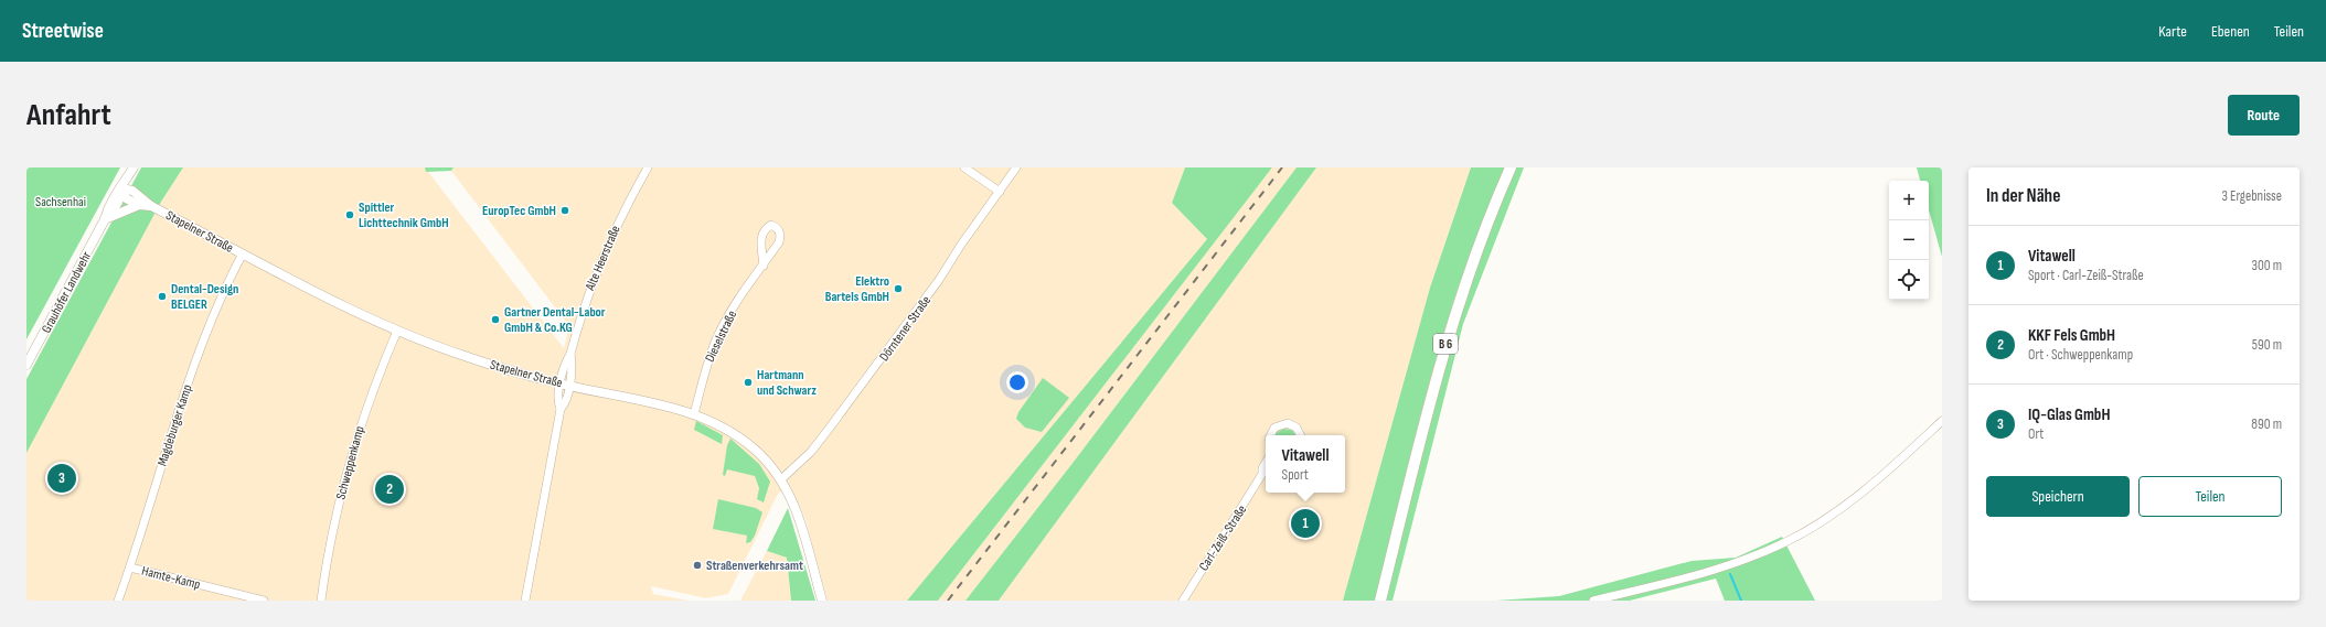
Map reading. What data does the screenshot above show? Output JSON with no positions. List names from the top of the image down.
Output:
{
  "streets": {
    "main road": ["B 6"],
    "street": [
      "Stapelner Straße",
      "Alte Heerstraße",
      "Grauhöfer Landwehr",
      "Dörntener Straße",
      "Dieselstraße",
      "Magdeburger Kamp",
      "Schweppenkamp",
      "Carl-Zeiß-Straße",
      "Hamte-Kamp"
    ]
  },
  "crossings": [
    ["Stapelner Straße", "Alte Heerstraße"],
    ["Stapelner Straße", "Grauhöfer Landwehr"],
    ["Stapelner Straße", "Dörntener Straße"],
    ["Stapelner Straße", "Dieselstraße"],
    ["Stapelner Straße", "Magdeburger Kamp"],
    ["Stapelner Straße", "Schweppenkamp"],
    ["Magdeburger Kamp", "Hamte-Kamp"]
  ],
  "parks": ["Sachsenhai"],
  "places": [
    "EuropTec GmbH",
    "Spittler Lichttechnik GmbH",
    "Elektro Bartels GmbH",
    "Dental-Design BELGER",
    "Gartner Dental-Labor GmbH & Co.KG",
    "Hartmann und Schwarz",
    "Straßenverkehrsamt"
  ],
  "page": {
    "header": "Streetwise",
    "nav": ["Karte", "Ebenen", "Teilen"],
    "buttons": [
      "Route",
      ["Speichern", "Teilen"]
    ],
    "title": "Anfahrt",
    "heading": ["In der Nähe", "3 Ergebnisse"],
    "map_buttons": ["+", "−"],
    "list": [
      {
        "mark": "1",
        "name": "Vitawell",
        "note": "Sport · Carl-Zeiß-Straße",
        "value": "300 m"
      },
      {
        "mark": "2",
        "name": "KKF Fels GmbH",
        "note": "Ort · Schweppenkamp",
        "value": "590 m"
      },
      {
        "mark": "3",
        "name": "IQ-Glas GmbH",
        "note": "Ort",
        "value": "890 m"
      }
    ],
    "popup": ["Vitawell", "Sport"],
    "pins": ["3", "2", "1"]
  }
}
